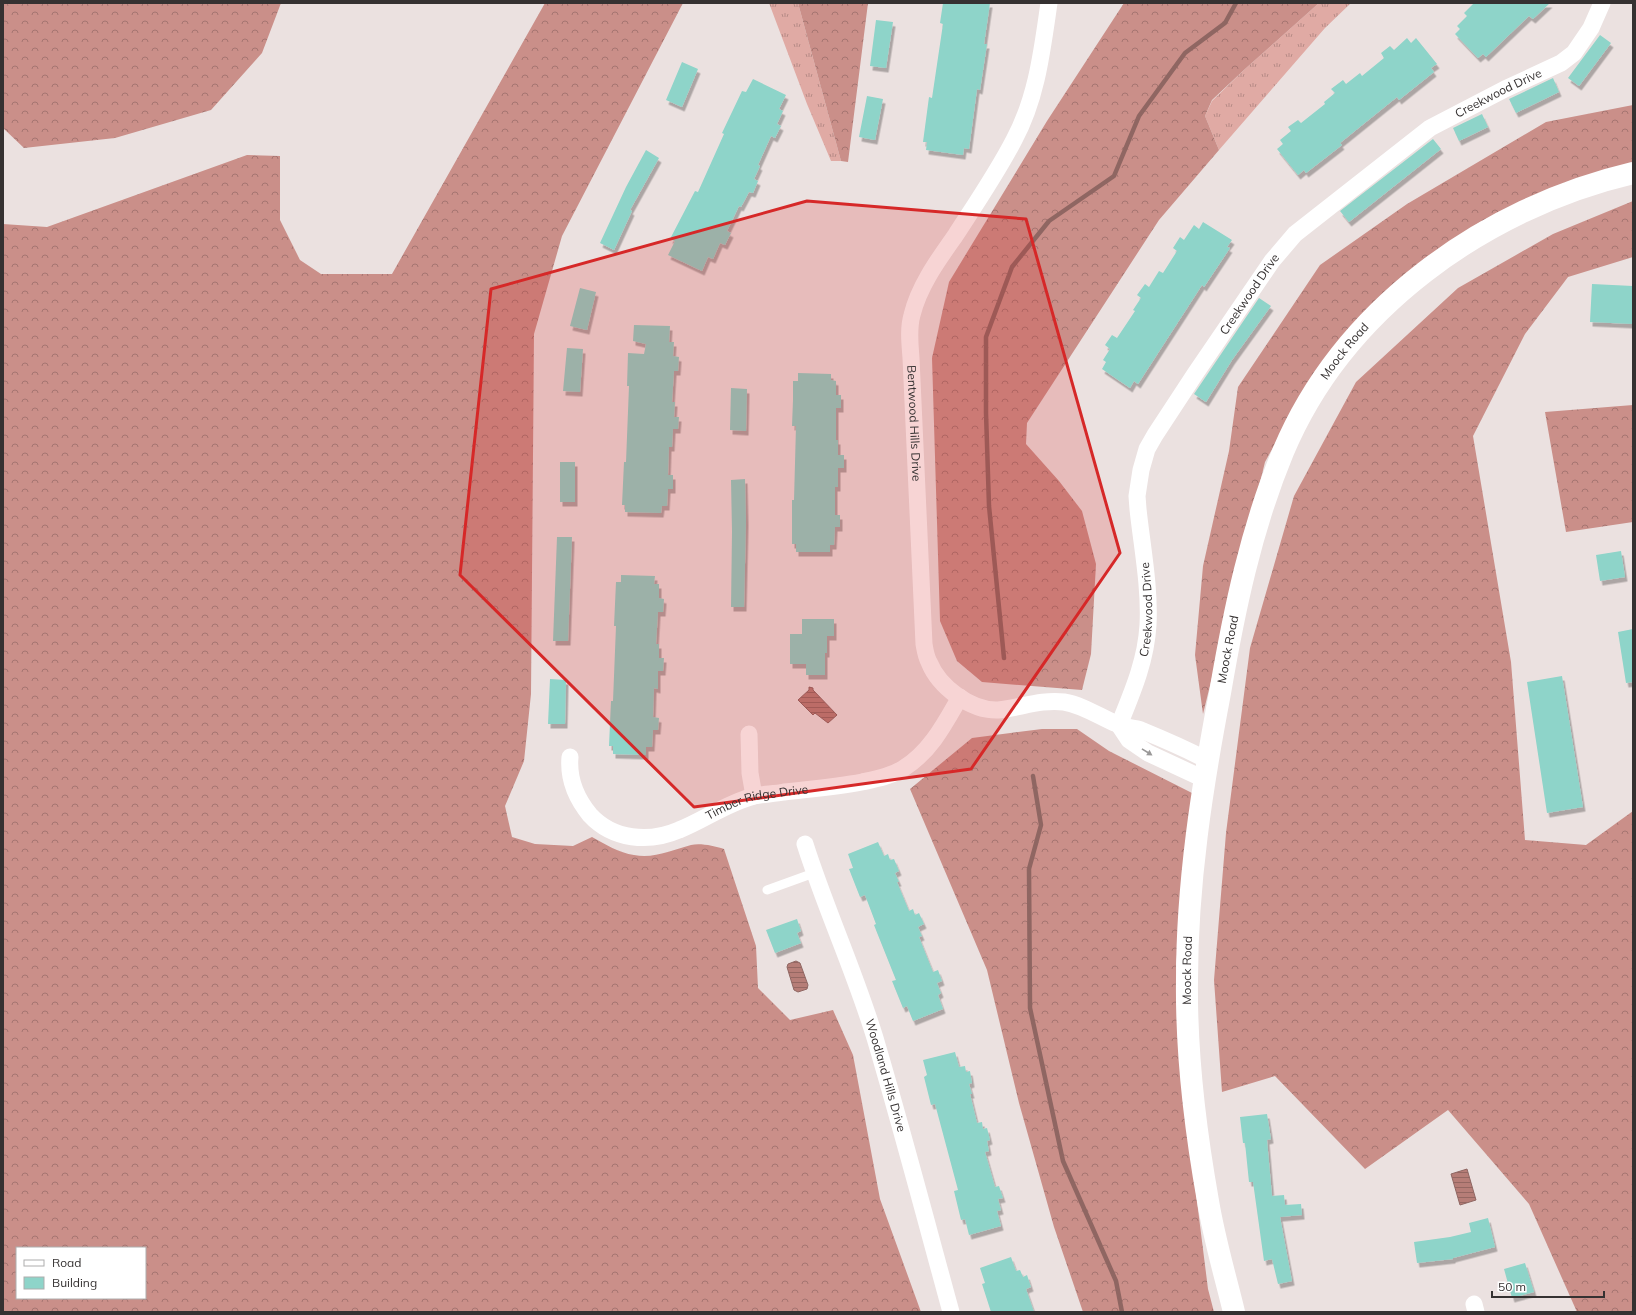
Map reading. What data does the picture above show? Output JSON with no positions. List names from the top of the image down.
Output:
{
  "streets": {
    "main road": ["Moock Road"],
    "street": [
      "Creekwood Drive",
      "Bentwood Hills Drive",
      "Timber Ridge Drive",
      "Woodland Hills Drive"
    ]
  },
  "crossings": [
    ["Creekwood Drive", "Bentwood Hills Drive"],
    ["Moock Road", "Bentwood Hills Drive"],
    ["Bentwood Hills Drive", "Timber Ridge Drive"]
  ],
  "legend": ["Road", "Building"],
  "scale_bar": "50 m"
}
